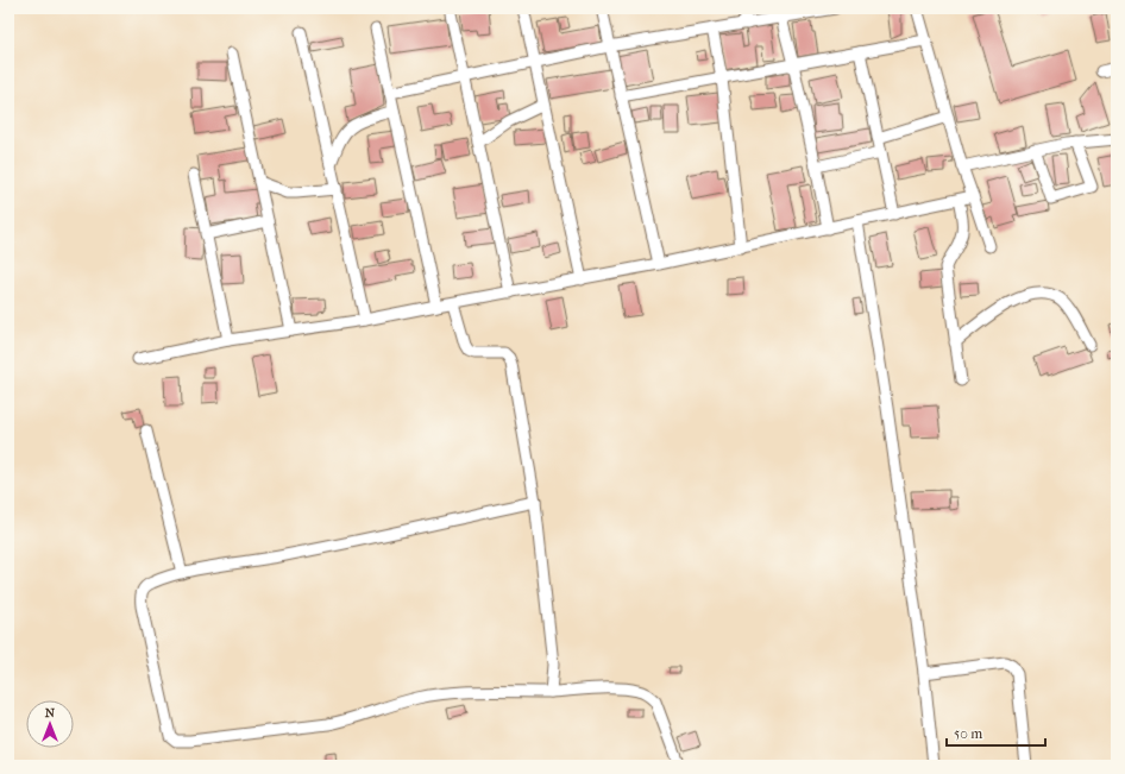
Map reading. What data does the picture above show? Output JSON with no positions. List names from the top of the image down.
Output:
{
  "scale_bar": "50 m",
  "north": "top"
}
